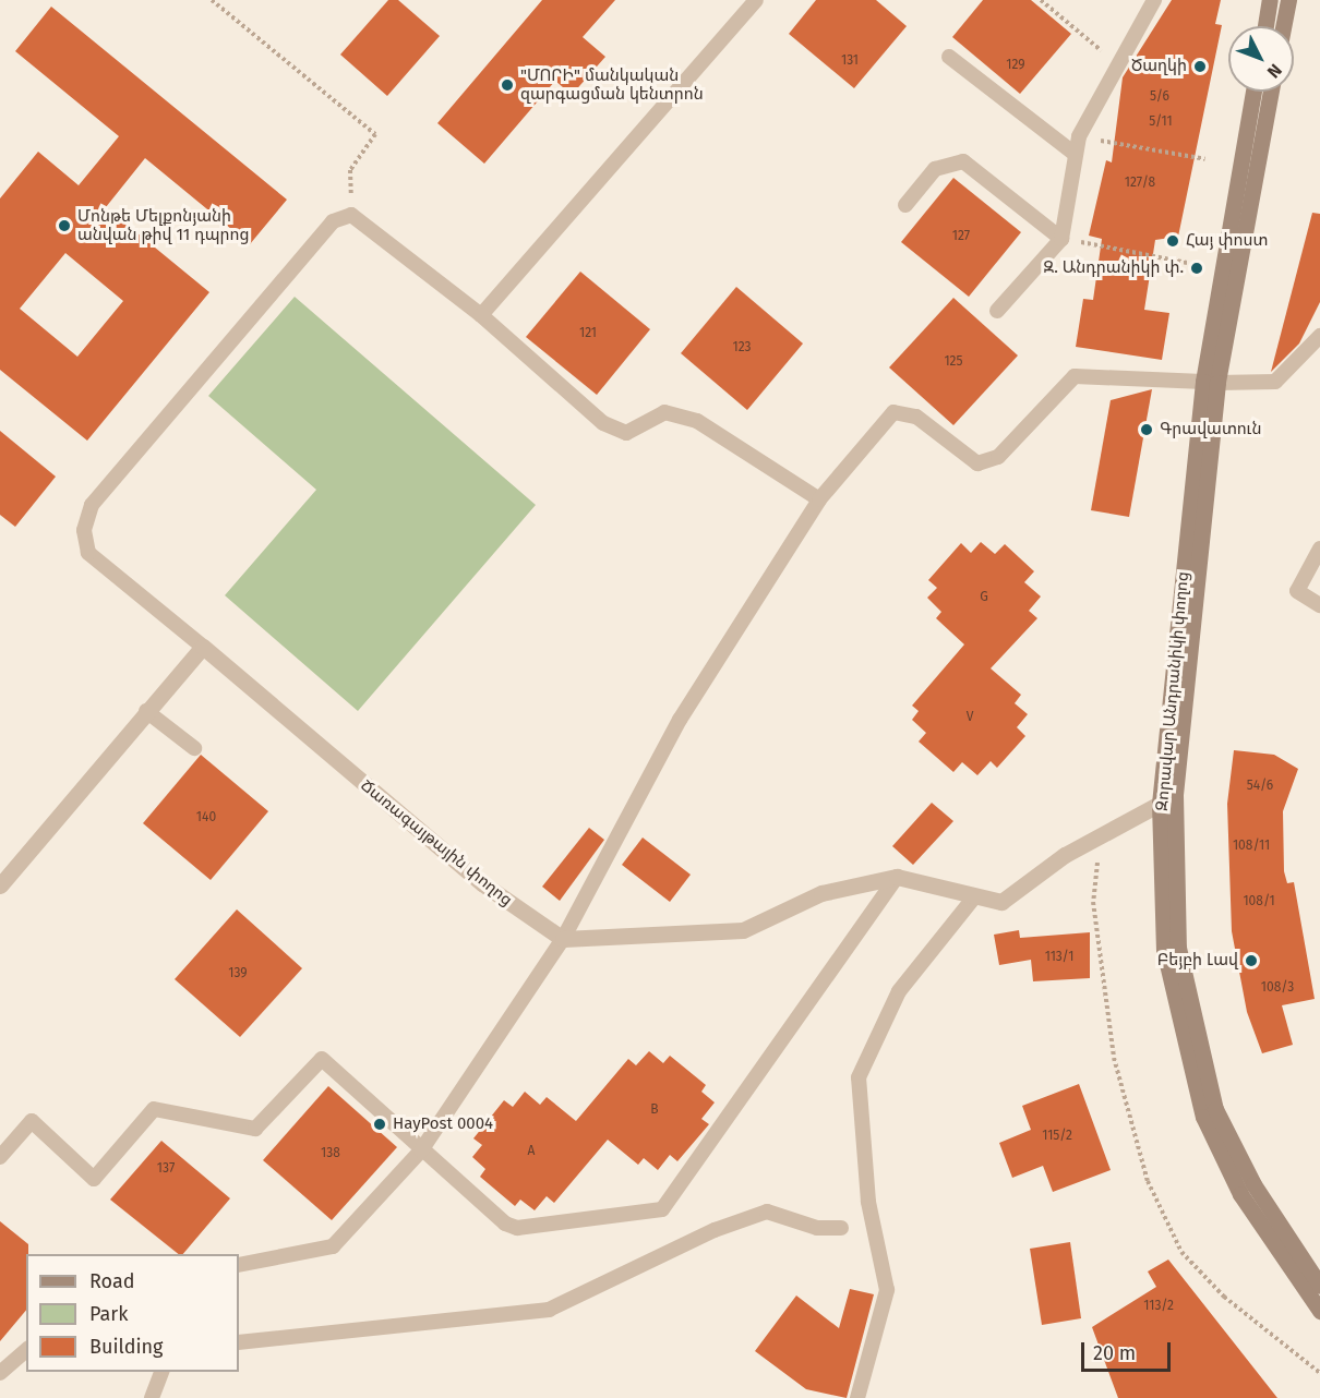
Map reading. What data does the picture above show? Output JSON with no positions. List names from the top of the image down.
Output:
{
  "streets": {
    "main road": ["Զորավար Անդրանիկի փողոց"],
    "street": ["Ճառագայթային փողոց"]
  },
  "places": [
    "Ծաղկի",
    "\"ՄՈՐԻ\" մանկական զարգացման կենտրոն",
    "Մոնթե Մելքոնյանի անվան թիվ 11 դպրոց",
    "Հայ փոստ",
    "Զ. Անդրանիկի փ.",
    "Գրավատուն",
    "Բեյբի Լավ",
    "HayPost 0004"
  ],
  "house_numbers": [
    "131",
    "129",
    "5/6",
    "5/11",
    "127/8",
    "127",
    "121",
    "123",
    "125",
    "G",
    "V",
    "54/6",
    "140",
    "108/11",
    "108/1",
    "113/1",
    "139",
    "108/3",
    "B",
    "115/2",
    "A",
    "138",
    "137",
    "113/2"
  ],
  "legend": ["Road", "Park", "Building"],
  "scale_bar": "20 m",
  "north": "bottom right"
}
